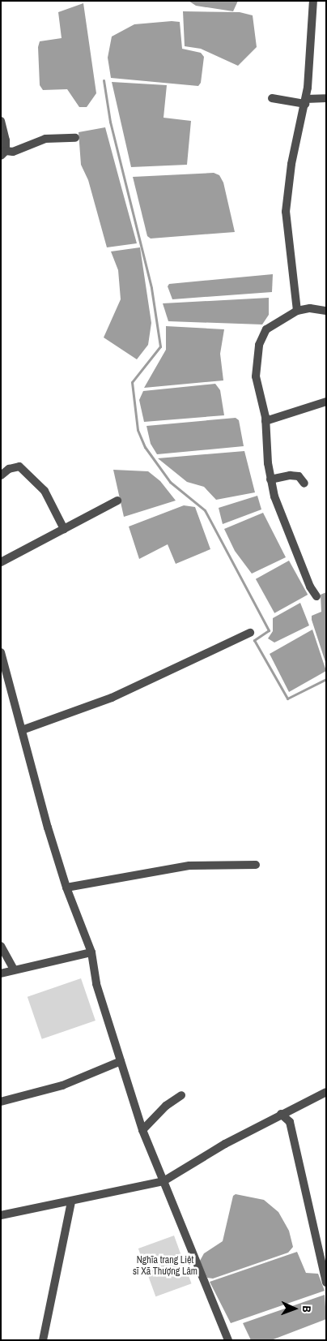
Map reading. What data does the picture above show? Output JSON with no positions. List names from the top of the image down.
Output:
{
  "parks": ["Nghĩa trang Liệt sĩ Xã Thượng Lâm"],
  "north": "right"
}
